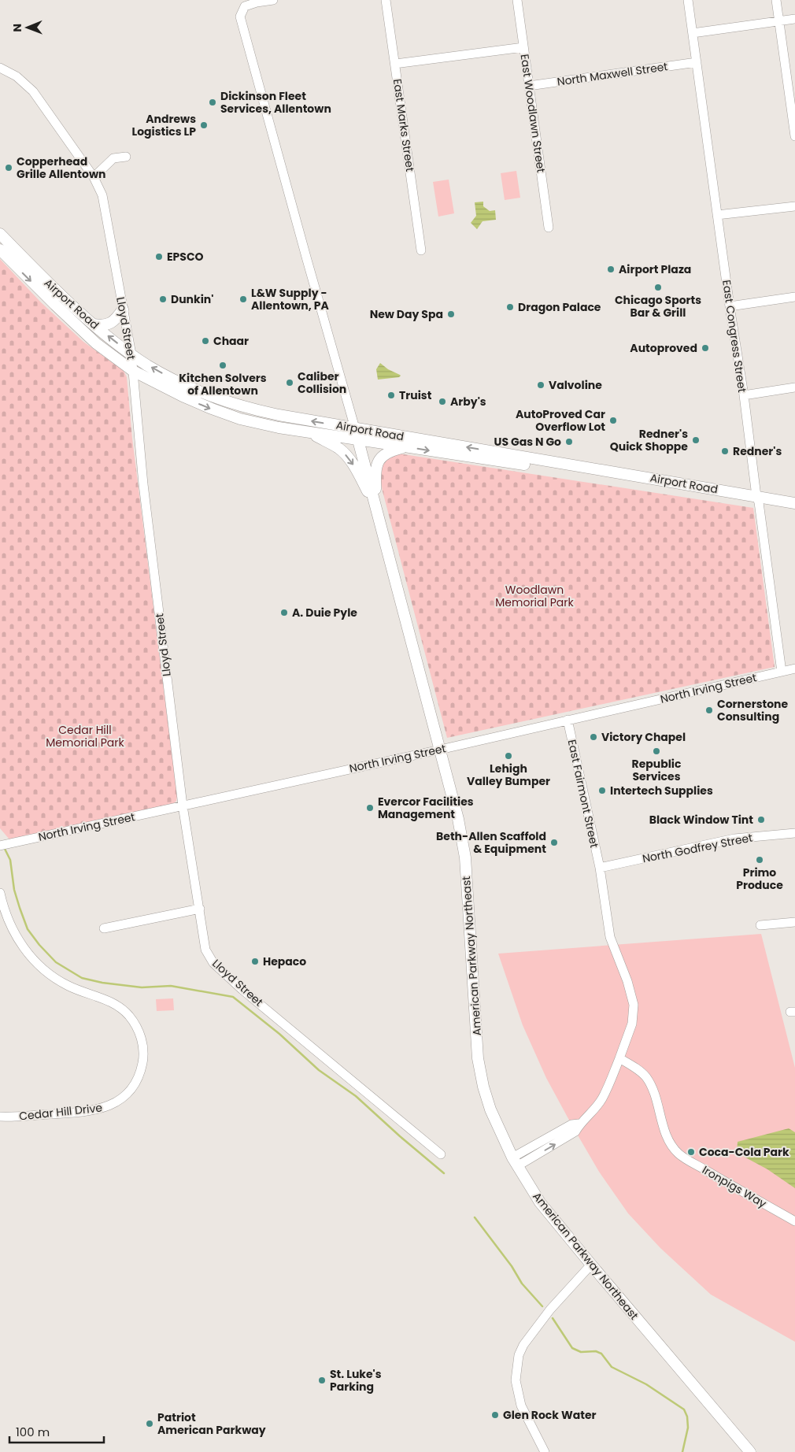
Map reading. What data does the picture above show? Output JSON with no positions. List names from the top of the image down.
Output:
{
  "streets": {
    "main road": ["Airport Road", "American Parkway Northeast"],
    "street": [
      "North Maxwell Street",
      "East Woodlawn Street",
      "East Marks Street",
      "Lloyd Street",
      "East Congress Street",
      "North Irving Street",
      "East Fairmont Street",
      "North Godfrey Street",
      "Cedar Hill Drive",
      "Ironpigs Way"
    ]
  },
  "crossings": [
    ["North Maxwell Street", "East Woodlawn Street"],
    ["North Maxwell Street", "East Congress Street"],
    ["Airport Road", "Lloyd Street"],
    ["Airport Road", "East Congress Street"],
    ["Lloyd Street", "North Irving Street"],
    ["East Congress Street", "North Irving Street"],
    ["North Irving Street", "East Fairmont Street"],
    ["North Irving Street", "American Parkway Northeast"],
    ["East Fairmont Street", "North Godfrey Street"],
    ["East Fairmont Street", "Ironpigs Way"]
  ],
  "parks": ["Woodlawn Memorial Park", "Cedar Hill Memorial Park"],
  "places": [
    "Dickinson Fleet Services, Allentown",
    "Andrews Logistics LP",
    "Copperhead Grille Allentown",
    "EPSCO",
    "Airport Plaza",
    "Chicago Sports Bar & Grill",
    "Dunkin'",
    "L&W Supply - Allentown, PA",
    "Dragon Palace",
    "New Day Spa",
    "Chaar",
    "Autoproved",
    "Kitchen Solvers of Allentown",
    "Caliber Collision",
    "Valvoline",
    "Truist",
    "Arby's",
    "AutoProved Car Overflow Lot",
    "Redner's Quick Shoppe",
    "US Gas N Go",
    "Redner's",
    "A. Duie Pyle",
    "Cornerstone Consulting",
    "Victory Chapel",
    "Republic Services",
    "Lehigh Valley Bumper",
    "Intertech Supplies",
    "Evercor Facilities Management",
    "Black Window Tint",
    "Beth-Allen Scaffold & Equipment",
    "Primo Produce",
    "Hepaco",
    "Coca-Cola Park",
    "St. Luke's Parking",
    "Glen Rock Water",
    "Patriot American Parkway"
  ],
  "scale_bar": "100 m",
  "north": "left"
}
